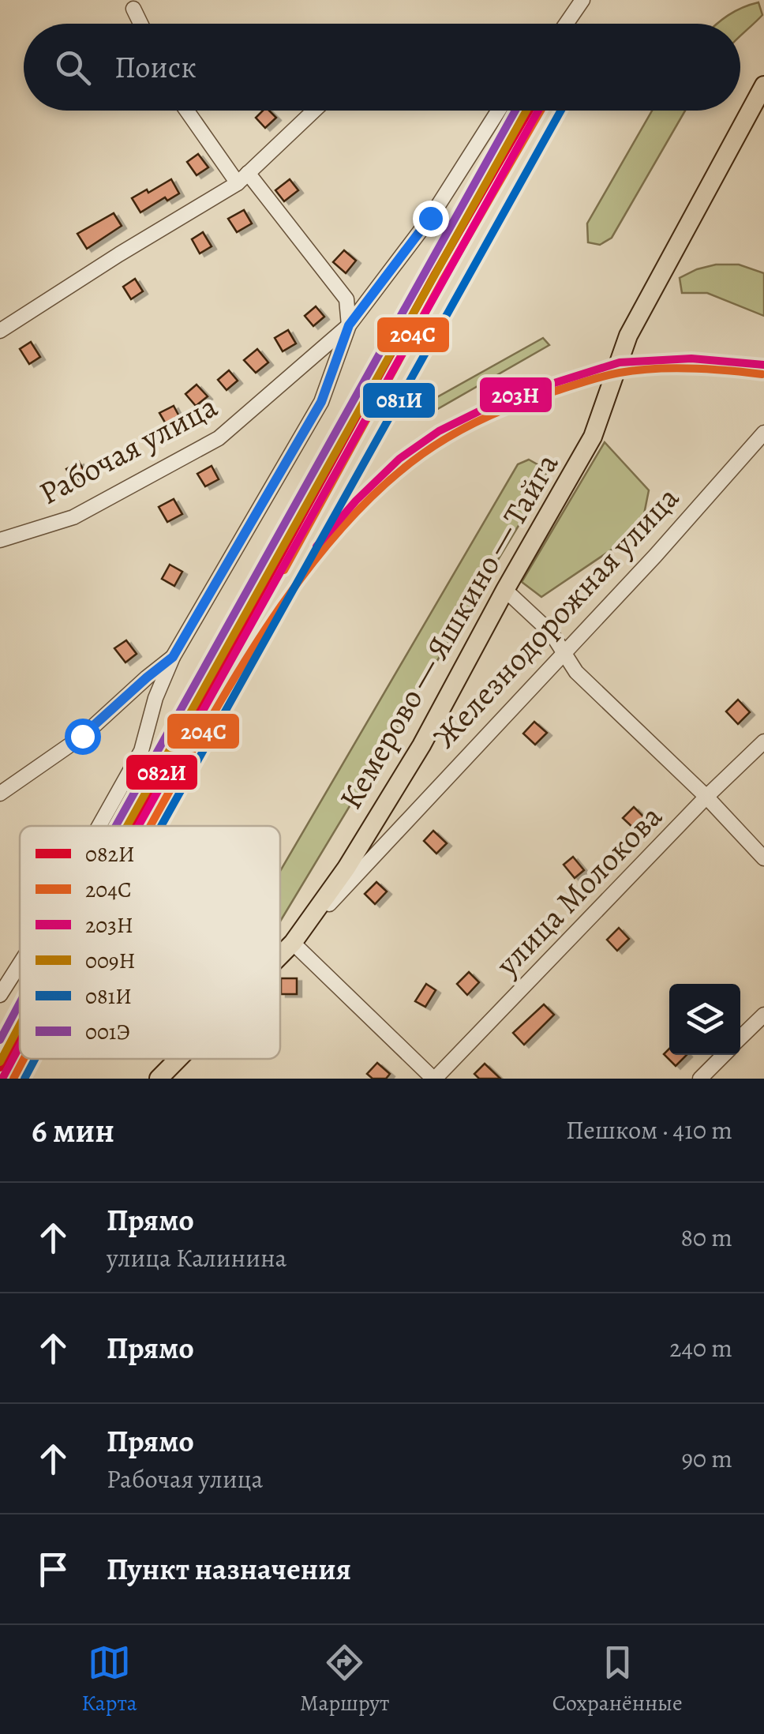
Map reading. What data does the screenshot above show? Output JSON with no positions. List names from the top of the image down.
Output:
{
  "streets": {
    "main road": ["Железнодорожная улица", "Кемерово — Яшкино — Тайга"],
    "street": ["Рабочая улица", "улица Молокова"]
  },
  "crossings": [
    ["Железнодорожная улица", "Кемерово — Яшкино — Тайга"]
  ],
  "lines": [
    "transit line 082И",
    "transit line 204С",
    "transit line 203Н",
    "transit line 009Н",
    "transit line 081И",
    "transit line 001Э"
  ],
  "legend": [
    "082И",
    "204С",
    "203Н",
    "009Н",
    "081И",
    "001Э"
  ],
  "page": {
    "search": "Поиск",
    "heading": ["6 мин", "Пешком · 410 m"],
    "list": [
      ["Прямо", "улица Калинина", "80 m"],
      ["Прямо", "240 m"],
      ["Прямо", "Рабочая улица", "90 m"],
      "Пункт назначения"
    ],
    "nav": ["Карта", "Маршрут", "Сохранённые"]
  }
}
